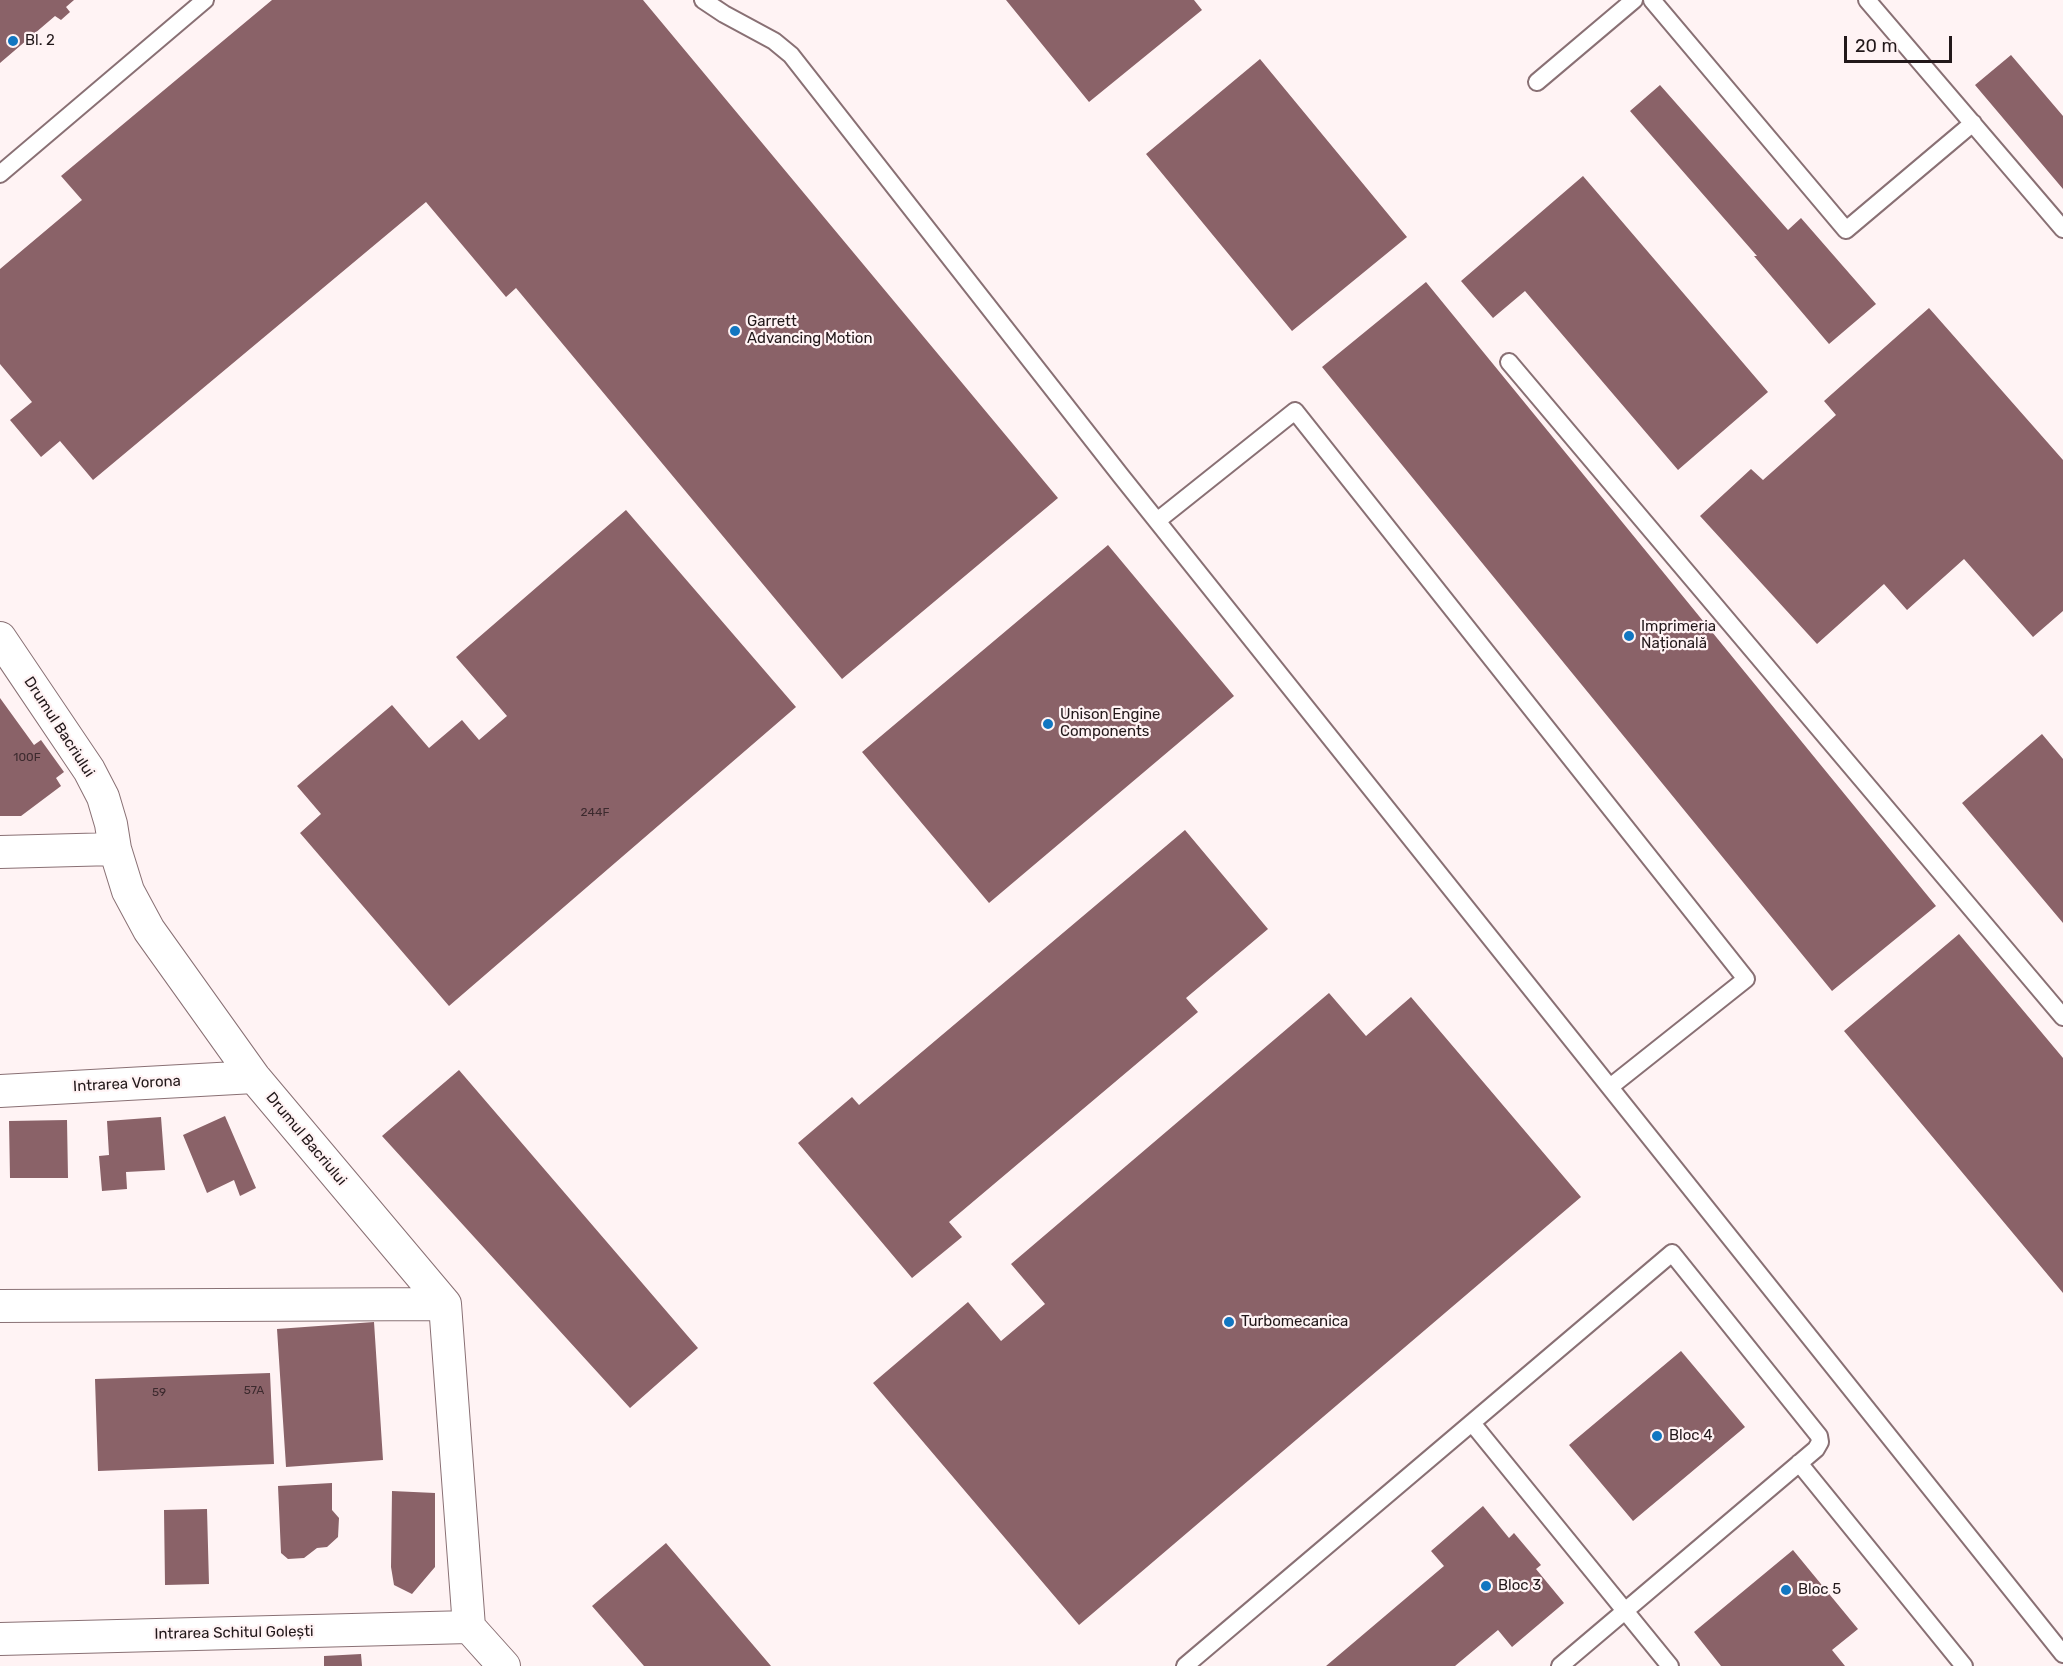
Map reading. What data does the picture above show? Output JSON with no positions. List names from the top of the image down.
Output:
{
  "streets": {
    "street": ["Drumul Bacriului", "Intrarea Vorona", "Intrarea Schitul Golești"]
  },
  "crossings": [
    ["Drumul Bacriului", "Intrarea Vorona"]
  ],
  "places": [
    "Bl. 2",
    "Garrett Advancing Motion",
    "Imprimeria Națională",
    "Unison Engine Components",
    "Turbomecanica",
    "Bloc 4",
    "Bloc 3",
    "Bloc 5"
  ],
  "house_numbers": [
    "100F",
    "244F",
    "57A",
    "59"
  ],
  "scale_bar": "20 m"
}
